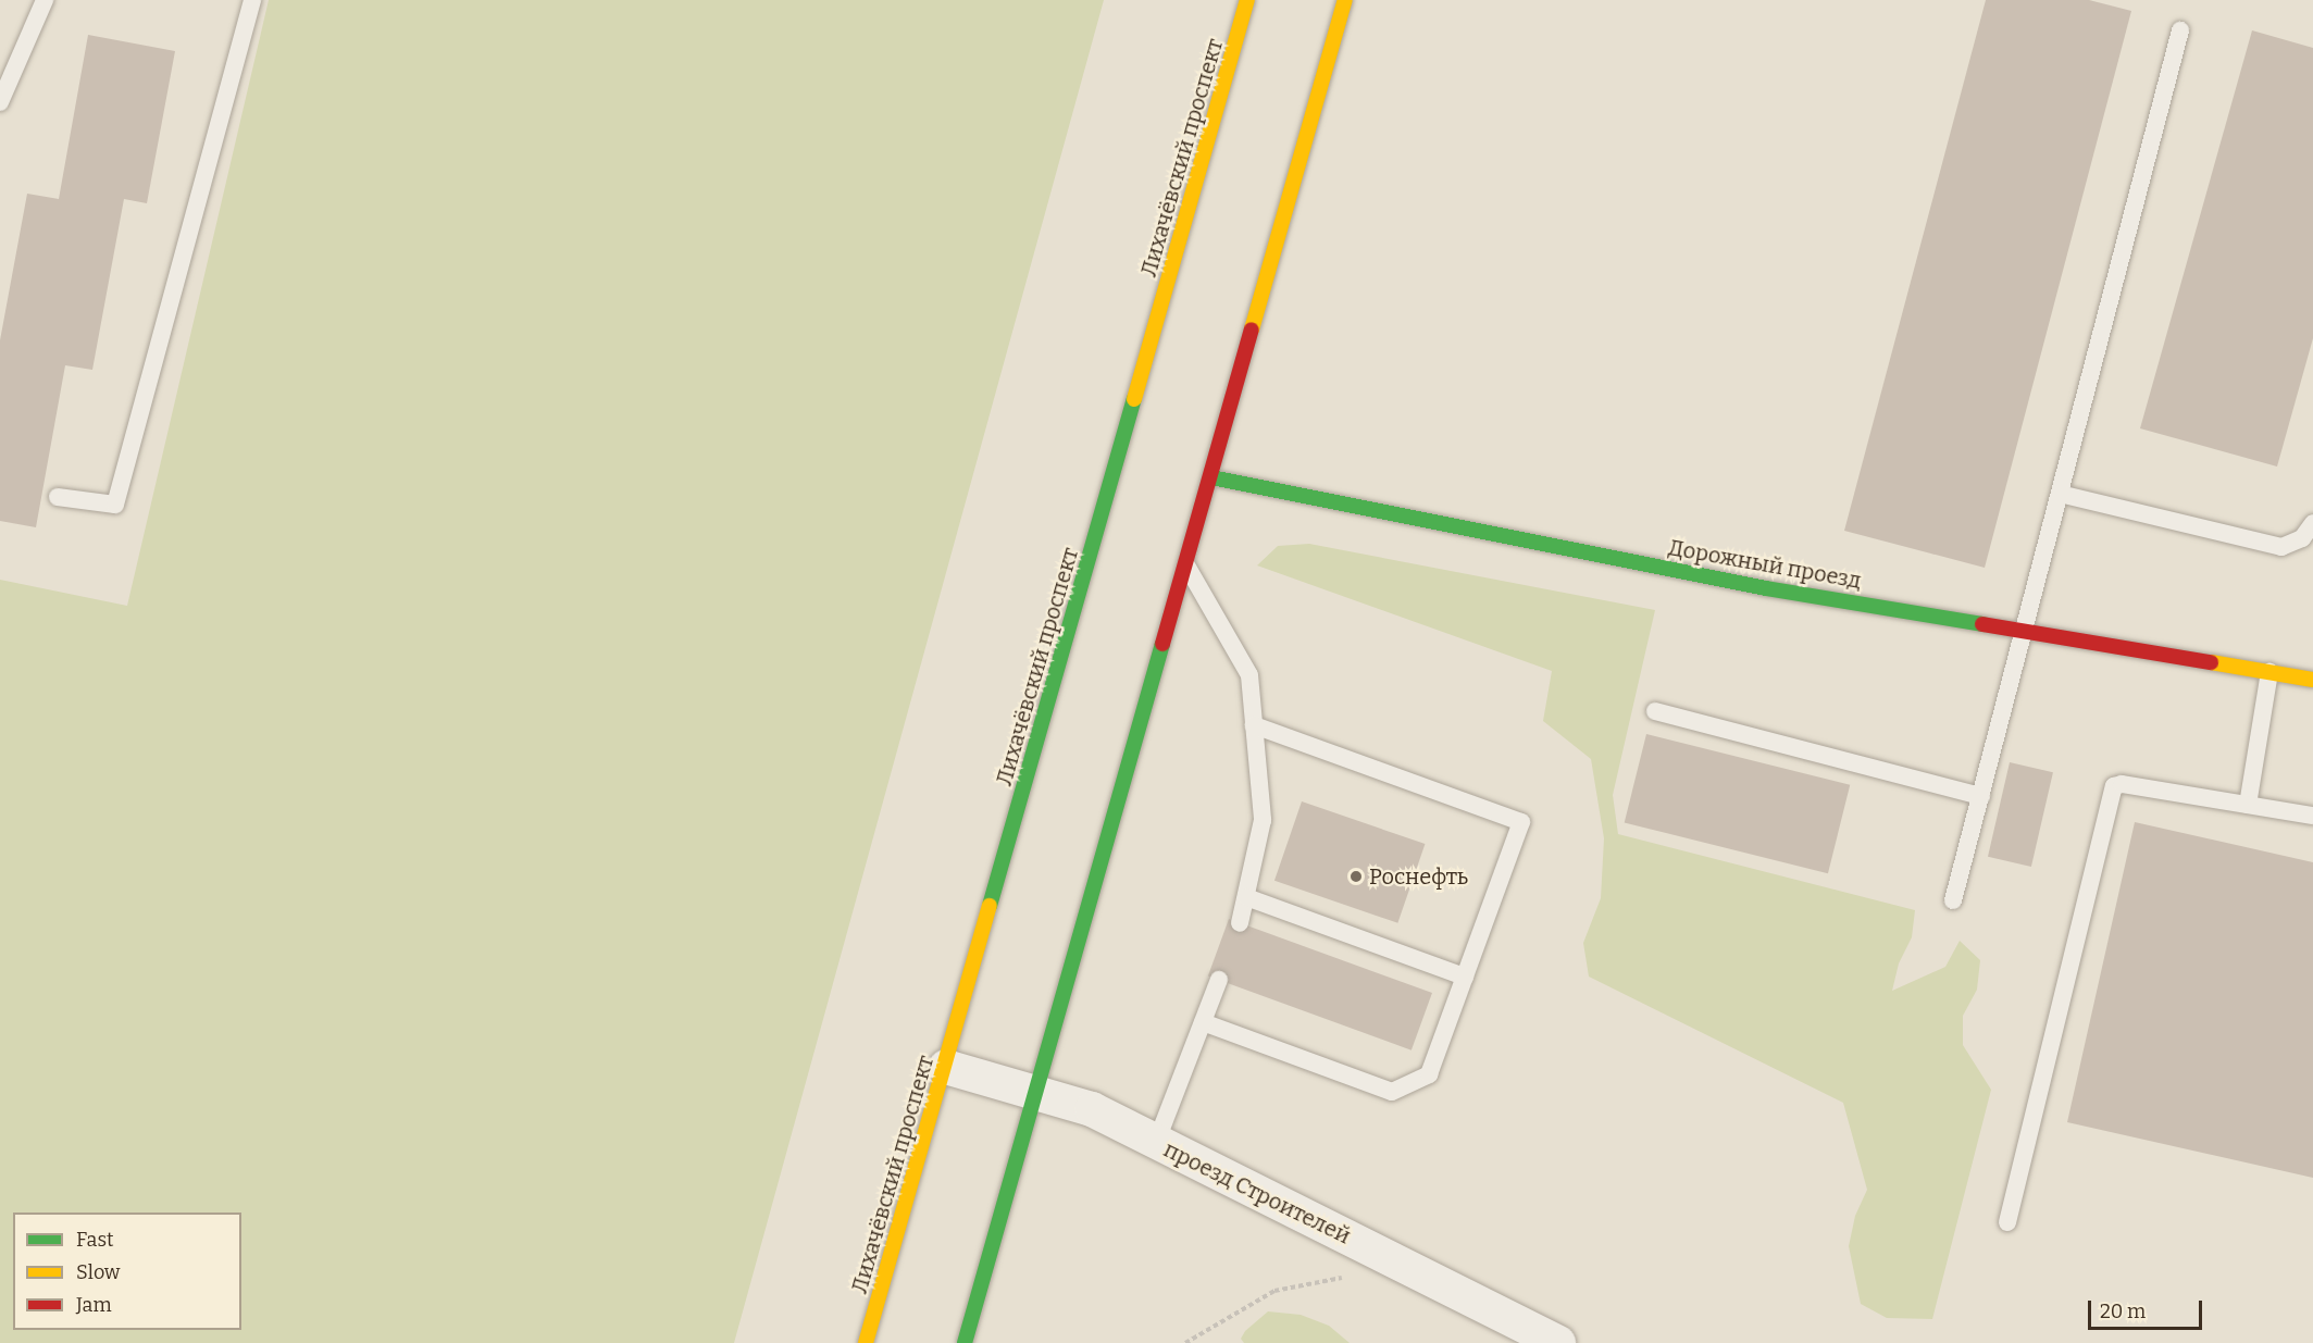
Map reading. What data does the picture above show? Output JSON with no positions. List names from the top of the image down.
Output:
{
  "streets": {
    "main road": ["Лихачёвский проспект", "Дорожный проезд"],
    "street": ["проезд Строителей"]
  },
  "crossings": [
    ["Лихачёвский проспект", "проезд Строителей"]
  ],
  "places": ["Роснефть"],
  "legend": ["Fast", "Slow", "Jam"],
  "scale_bar": "20 m"
}
